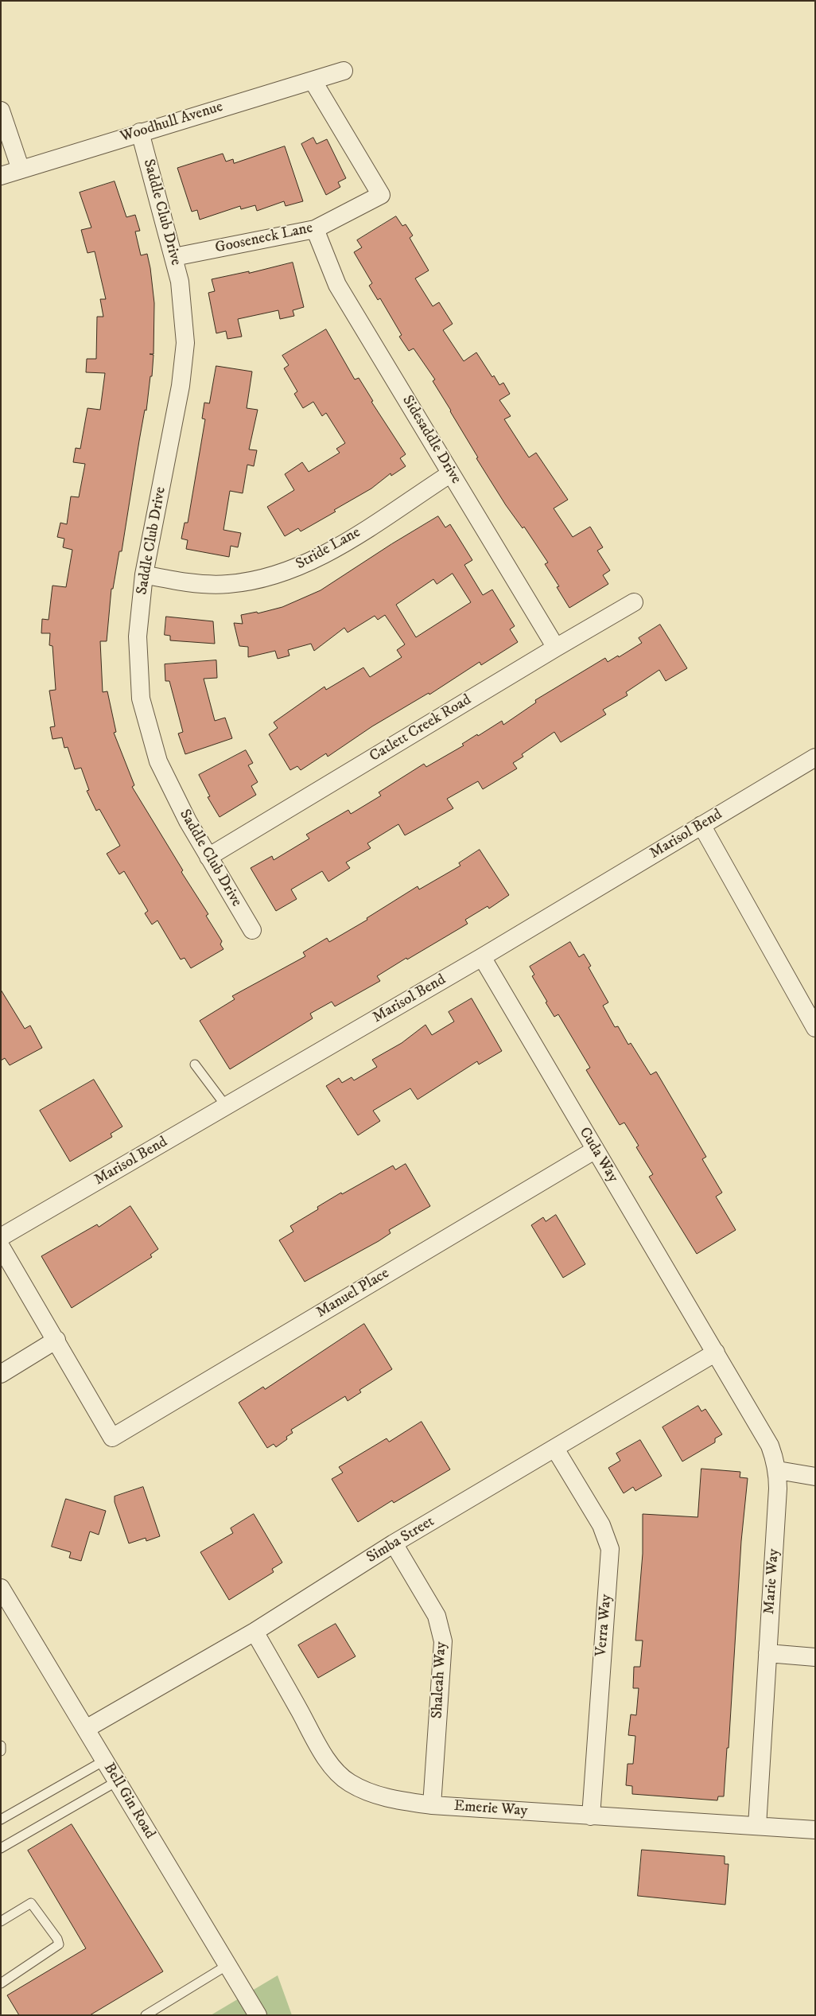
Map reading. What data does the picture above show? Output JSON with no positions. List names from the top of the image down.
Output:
{
  "streets": {
    "street": [
      "Woodhull Avenue",
      "Saddle Club Drive",
      "Gooseneck Lane",
      "Sidesaddle Drive",
      "Stride Lane",
      "Catlett Creek Road",
      "Marisol Bend",
      "Cuda Way",
      "Manuel Place",
      "Simba Street",
      "Marie Way",
      "Verra Way",
      "Shaleah Way",
      "Bell Gin Road",
      "Emerie Way"
    ]
  },
  "crossings": [
    ["Woodhull Avenue", "Saddle Club Drive"],
    ["Woodhull Avenue", "Gooseneck Lane"],
    ["Saddle Club Drive", "Gooseneck Lane"],
    ["Saddle Club Drive", "Stride Lane"],
    ["Saddle Club Drive", "Catlett Creek Road"],
    ["Gooseneck Lane", "Sidesaddle Drive"],
    ["Sidesaddle Drive", "Stride Lane"],
    ["Sidesaddle Drive", "Catlett Creek Road"],
    ["Marisol Bend", "Cuda Way"],
    ["Cuda Way", "Manuel Place"],
    ["Cuda Way", "Simba Street"],
    ["Cuda Way", "Marie Way"],
    ["Simba Street", "Marie Way"],
    ["Simba Street", "Verra Way"],
    ["Simba Street", "Shaleah Way"],
    ["Simba Street", "Bell Gin Road"],
    ["Simba Street", "Emerie Way"],
    ["Marie Way", "Emerie Way"],
    ["Verra Way", "Emerie Way"],
    ["Shaleah Way", "Emerie Way"]
  ]
}
